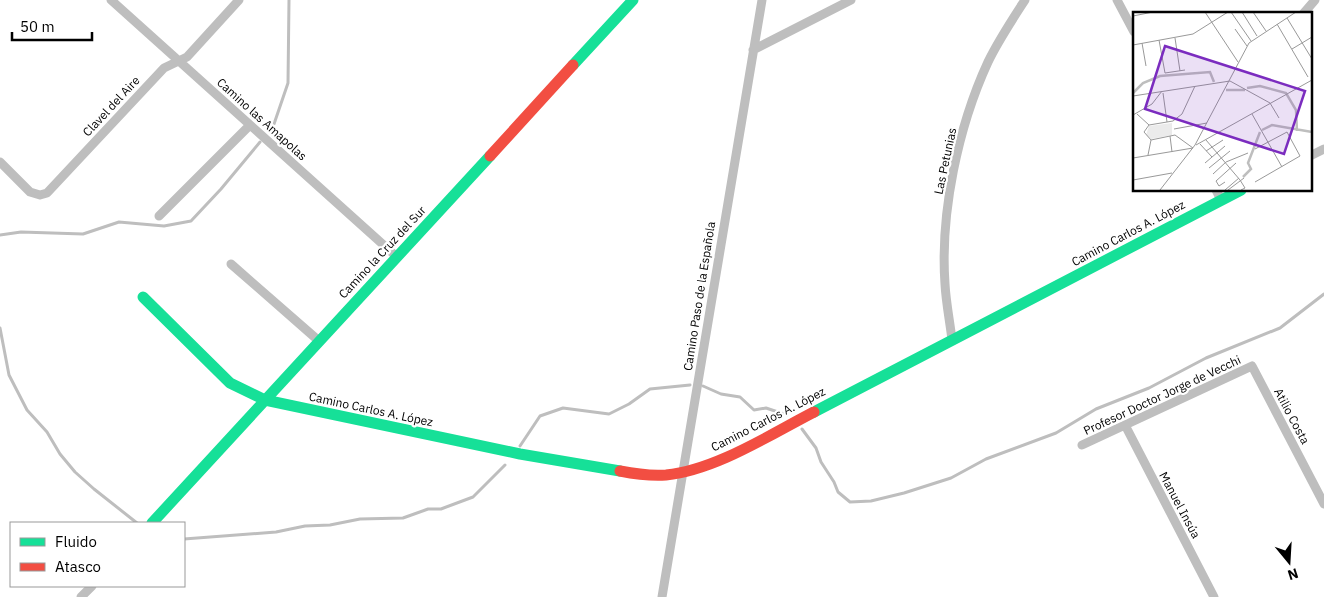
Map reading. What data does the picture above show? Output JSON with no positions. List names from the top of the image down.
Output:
{
  "streets": {
    "street": [
      "Clavel del Aire",
      "Camino las Amapolas",
      "Las Petunias",
      "Camino Carlos A. López",
      "Camino la Cruz del Sur",
      "Camino Paso de la Española",
      "Profesor Doctor Jorge de Vecchi",
      "Atilio Costa",
      "Manuel Insúa"
    ]
  },
  "crossings": [
    ["Clavel del Aire", "Camino las Amapolas"],
    ["Camino las Amapolas", "Camino la Cruz del Sur"],
    ["Las Petunias", "Camino Carlos A. López"],
    ["Camino Carlos A. López", "Camino la Cruz del Sur"],
    ["Camino Carlos A. López", "Camino Paso de la Española"],
    ["Profesor Doctor Jorge de Vecchi", "Atilio Costa"],
    ["Profesor Doctor Jorge de Vecchi", "Manuel Insúa"]
  ],
  "legend": ["Fluido", "Atasco"],
  "scale_bar": "50 m",
  "north": "bottom"
}
